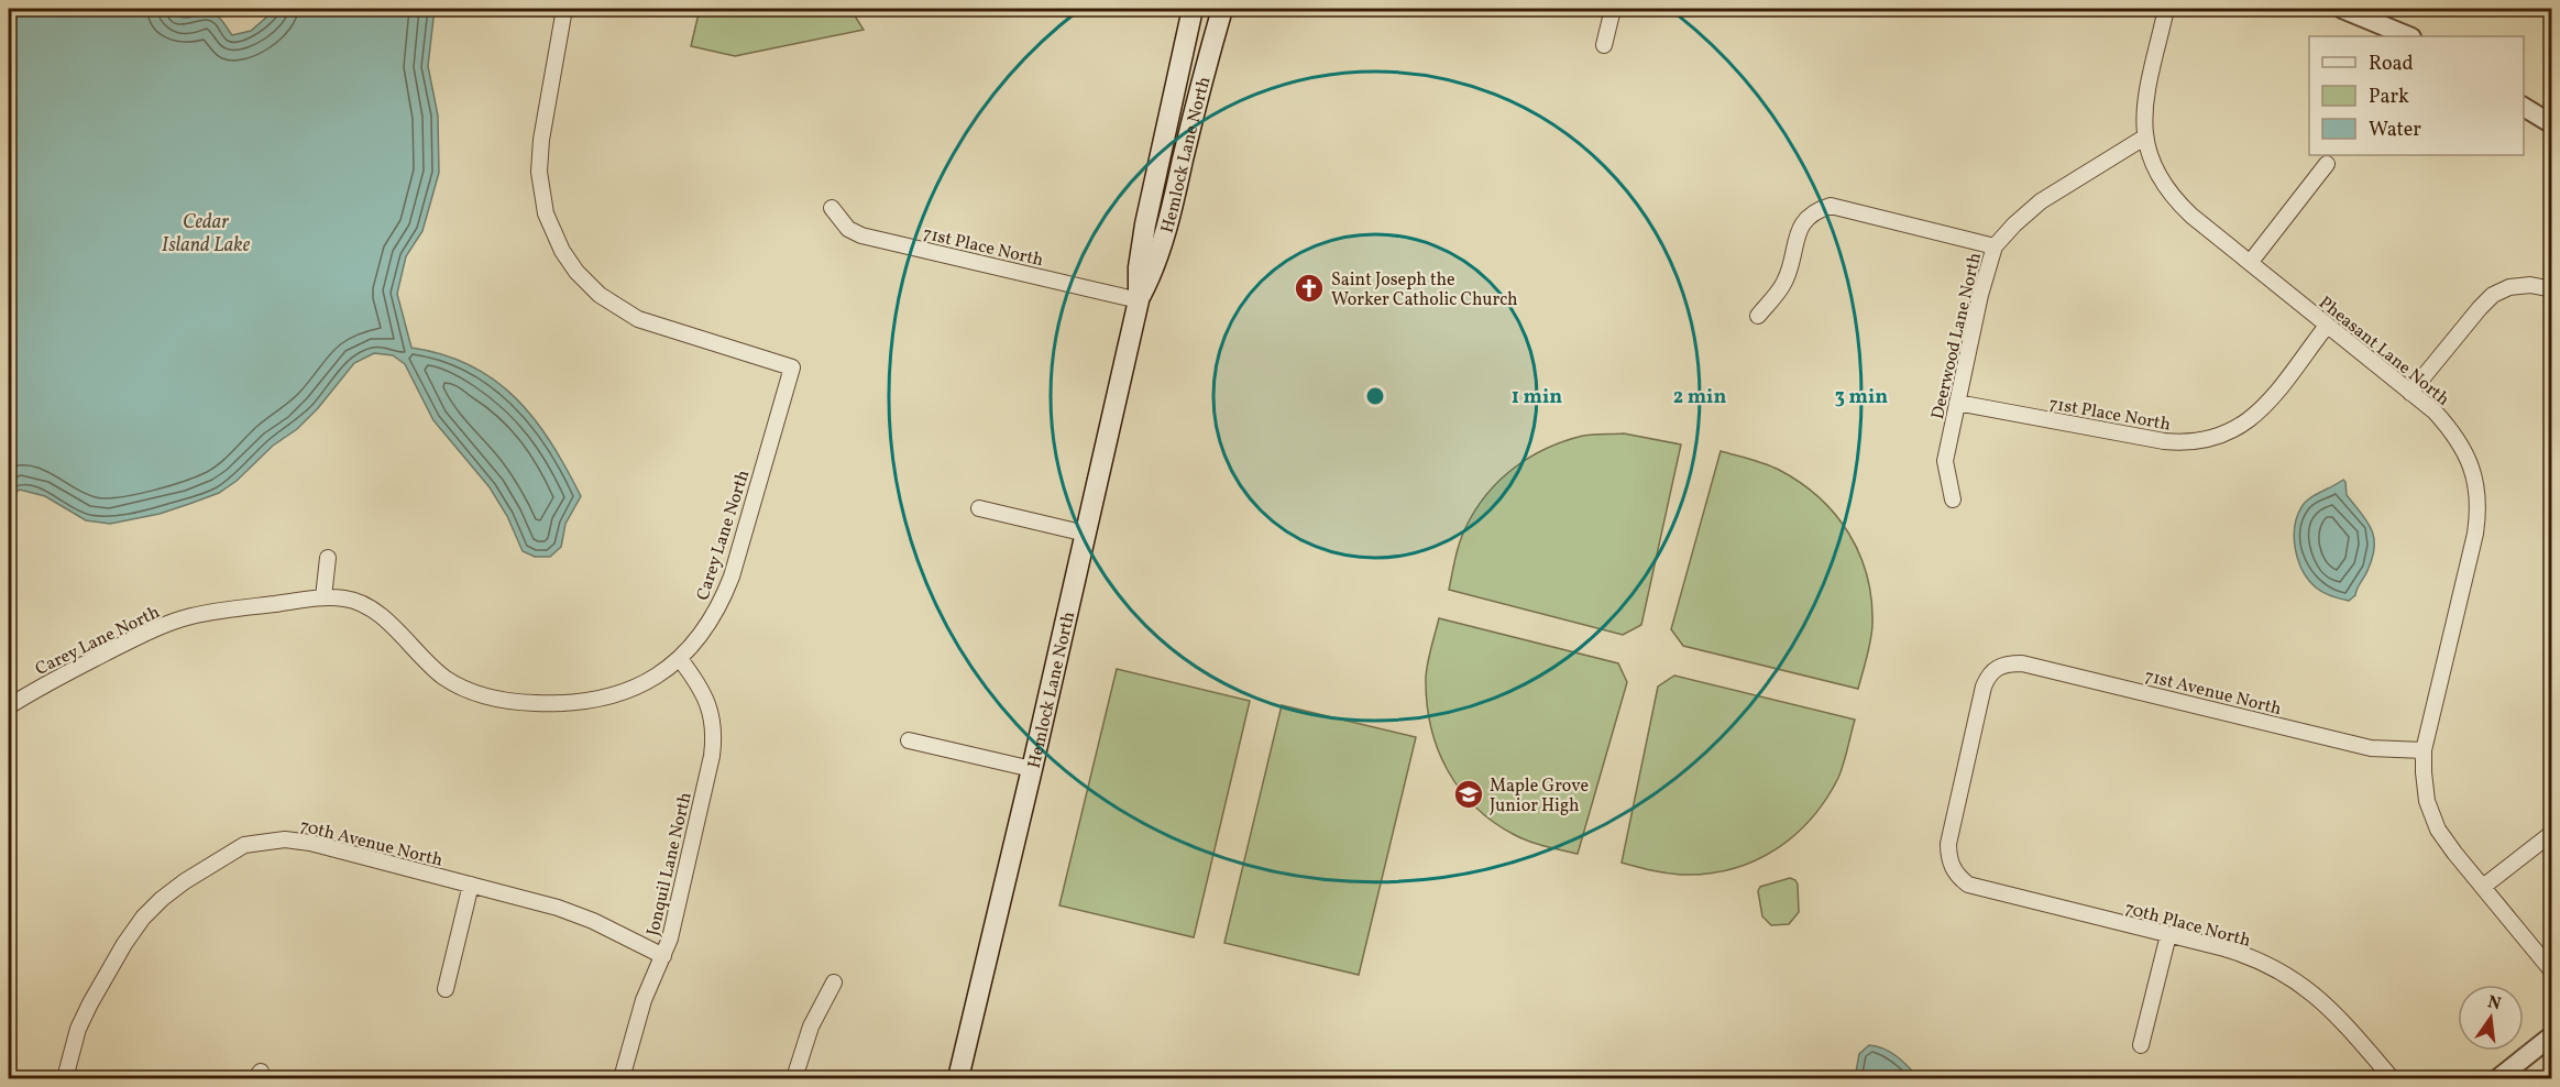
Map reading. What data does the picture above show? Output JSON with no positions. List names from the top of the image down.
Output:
{
  "streets": {
    "main road": ["Hemlock Lane North"],
    "street": [
      "71st Place North",
      "Deerwood Lane North",
      "Pheasant Lane North",
      "Carey Lane North",
      "71st Avenue North",
      "70th Avenue North",
      "Jonquil Lane North",
      "70th Place North"
    ]
  },
  "crossings": [
    ["Hemlock Lane North", "71st Place North"],
    ["71st Place North", "Deerwood Lane North"],
    ["71st Place North", "Pheasant Lane North"],
    ["Deerwood Lane North", "Pheasant Lane North"],
    ["Pheasant Lane North", "71st Avenue North"],
    ["Carey Lane North", "Jonquil Lane North"],
    ["71st Avenue North", "70th Place North"],
    ["70th Avenue North", "Jonquil Lane North"]
  ],
  "water": ["Cedar Island Lake"],
  "places": {
    "church": ["Saint Joseph the Worker Catholic Church"],
    "school or university": ["Maple Grove Junior High"]
  },
  "legend": ["Road", "Park", "Water"],
  "north": "top",
  "rings": ["1 min", "2 min", "3 min"]
}
